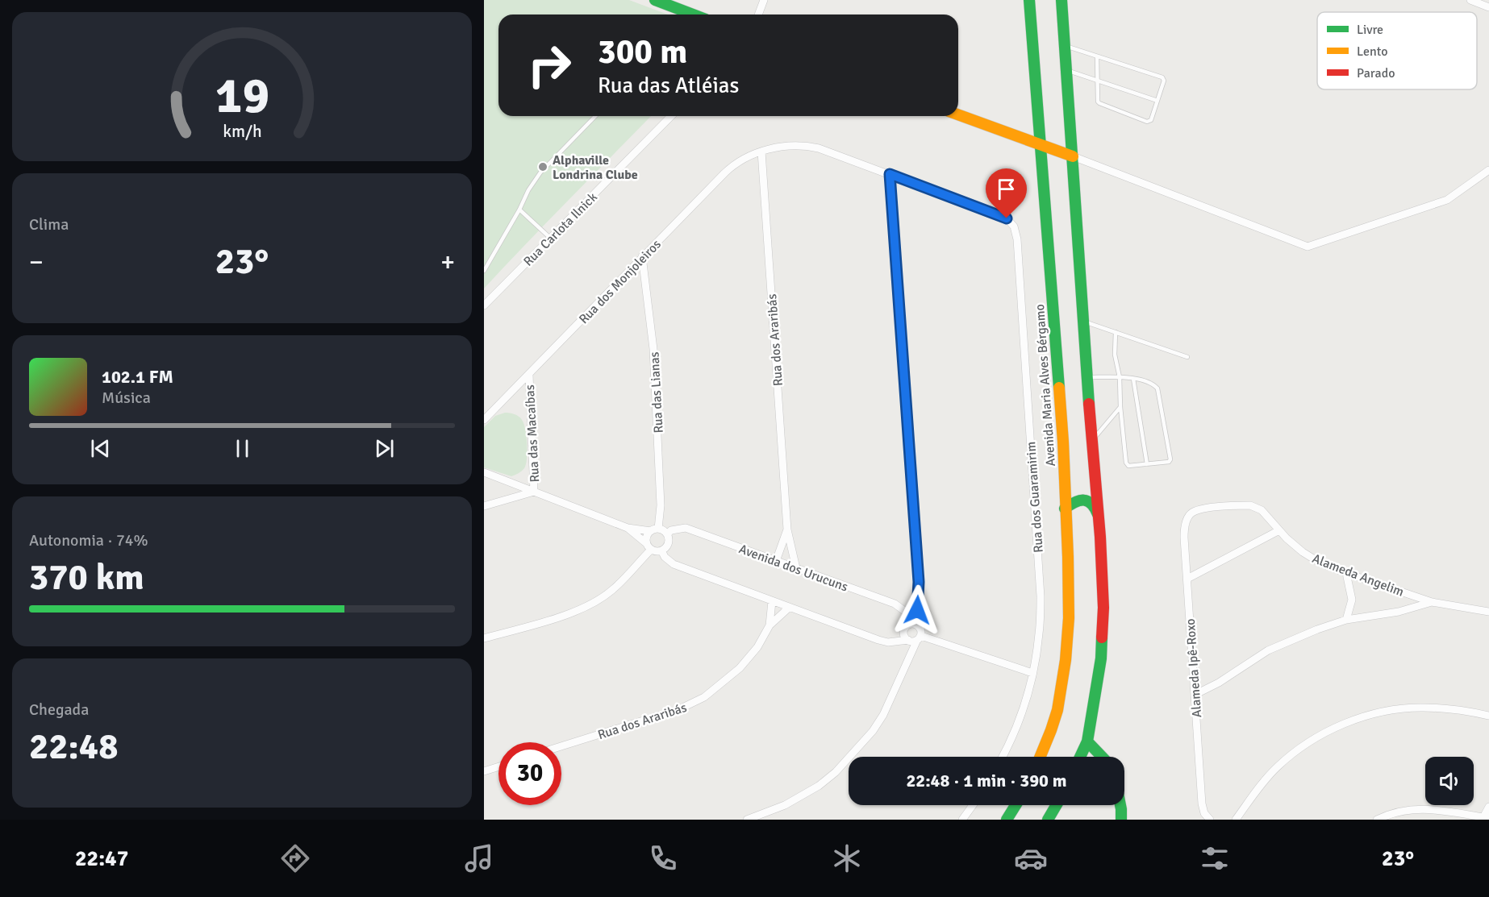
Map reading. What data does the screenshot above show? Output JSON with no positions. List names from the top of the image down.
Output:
{
  "streets": {
    "street": [
      "Rua Carlota Ilnick",
      "Rua dos Monjoleiros",
      "Rua dos Araribás",
      "Avenida Maria Alves Bérgamo",
      "Rua das Lianas",
      "Rua das Macaíbas",
      "Rua dos Guaramirim",
      "Avenida dos Urucuns",
      "Alameda Angelim",
      "Alameda Ipê-Roxo"
    ]
  },
  "crossings": [
    ["Rua dos Monjoleiros", "Rua dos Araribás"],
    ["Rua dos Monjoleiros", "Rua das Lianas"],
    ["Rua dos Monjoleiros", "Rua das Macaíbas"],
    ["Rua dos Monjoleiros", "Rua dos Guaramirim"],
    ["Rua dos Araribás", "Avenida dos Urucuns"],
    ["Rua das Lianas", "Avenida dos Urucuns"],
    ["Alameda Angelim", "Alameda Ipê-Roxo"]
  ],
  "places": ["Alphaville Londrina Clube"],
  "legend": ["Livre", "Lento", "Parado"],
  "page": {
    "turn": ["300 m", "Rua das Atléias"],
    "tile": [
      "Clima",
      ["Autonomia · 74%", "370 km"],
      ["Chegada", "22:48"]
    ],
    "heat": ["−", "23°", "+"],
    "song": ["102.1 FM", "Música"],
    "limit": "30",
    "trip": "22:48 · 1 min · 390 m",
    "tabs": ["22:47", "23°"],
    "gauge": ["19", "km/h"]
  }
}
